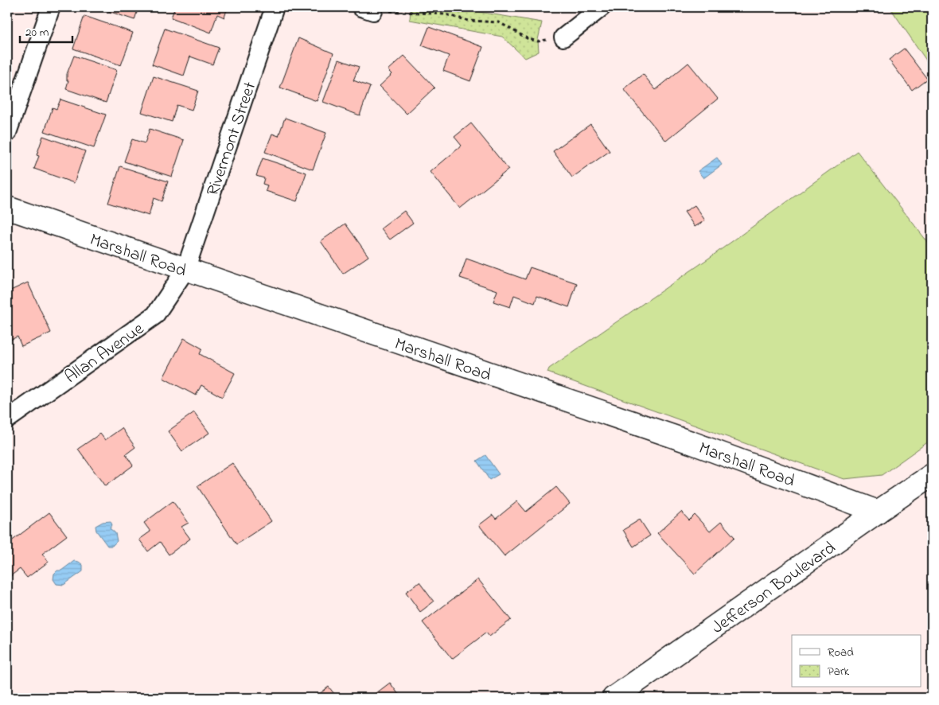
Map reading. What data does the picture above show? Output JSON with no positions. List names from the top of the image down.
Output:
{
  "streets": {
    "street": [
      "Rivermont Street",
      "Marshall Road",
      "Allan Avenue",
      "Jefferson Boulevard"
    ]
  },
  "crossings": [
    ["Rivermont Street", "Marshall Road"],
    ["Rivermont Street", "Allan Avenue"],
    ["Marshall Road", "Allan Avenue"],
    ["Marshall Road", "Jefferson Boulevard"]
  ],
  "legend": ["Road", "Park"],
  "scale_bar": "20 m"
}
